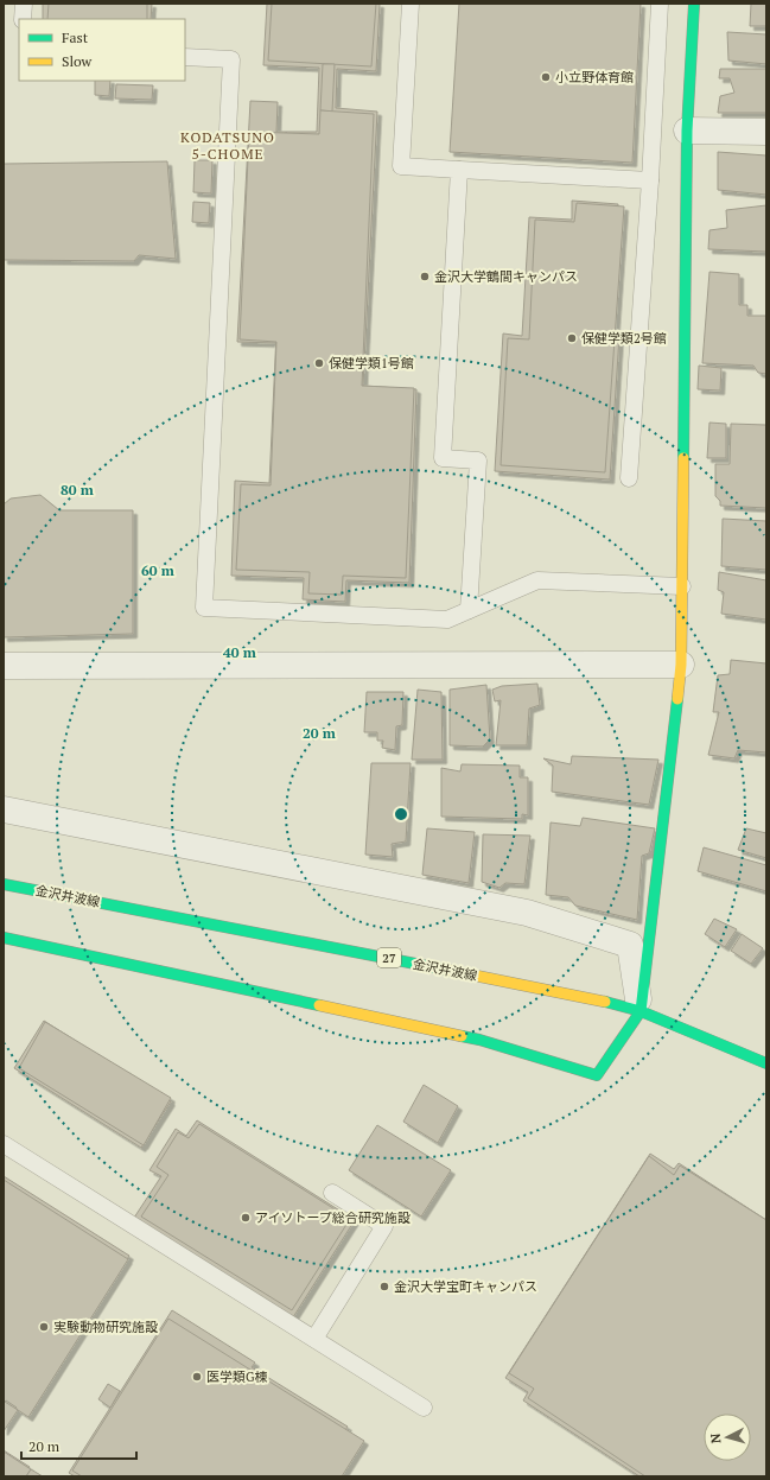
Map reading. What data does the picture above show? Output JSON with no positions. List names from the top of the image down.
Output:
{
  "streets": {
    "street": ["金沢井波線", "27"]
  },
  "districts": ["KODATSUNO 5-CHOME"],
  "places": [
    "小立野体育館",
    "金沢大学鶴間キャンパス",
    "保健学類2号館",
    "保健学類1号館",
    "アイソトープ総合研究施設",
    "金沢大学宝町キャンパス",
    "実験動物研究施設",
    "医学類G棟"
  ],
  "legend": ["Fast", "Slow"],
  "scale_bar": "20 m",
  "north": "left",
  "rings": [
    "80 m",
    "60 m",
    "40 m",
    "20 m"
  ]
}
